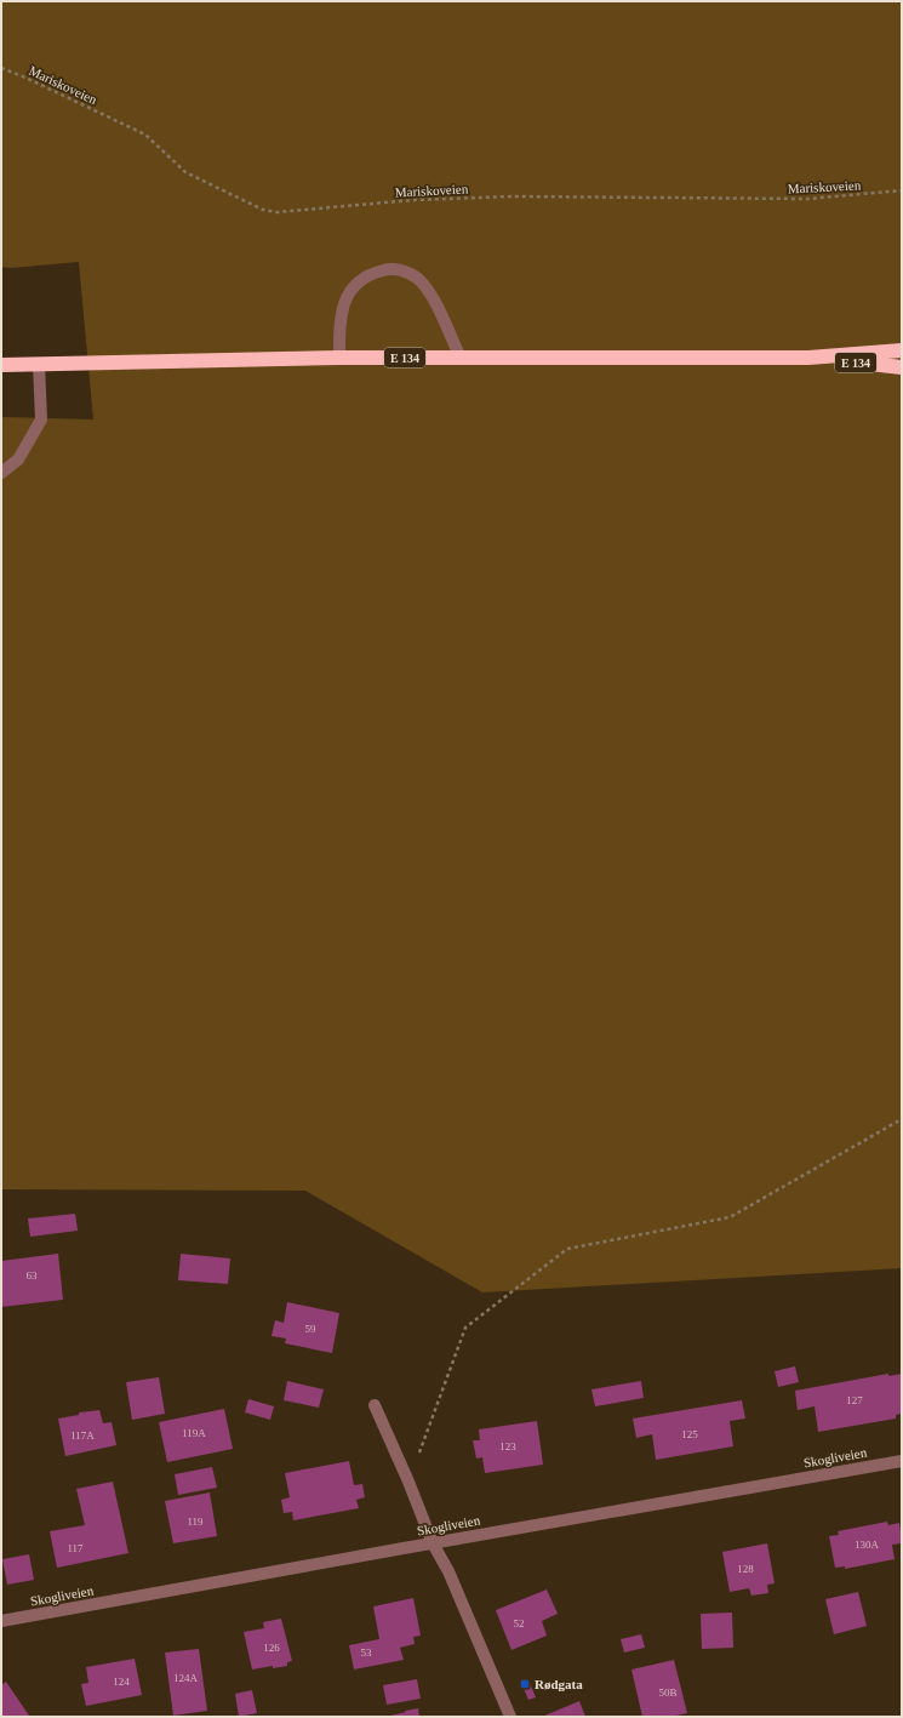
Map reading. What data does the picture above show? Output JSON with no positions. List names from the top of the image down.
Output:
{
  "streets": {
    "highway": ["E 134"],
    "street": ["Skogliveien"],
    "path": ["Mariskoveien"]
  },
  "places": {
    "transit": ["Rødgata"]
  },
  "house_numbers": [
    "63",
    "59",
    "127",
    "119A",
    "125",
    "117A",
    "123",
    "119",
    "130A",
    "117",
    "128",
    "52",
    "126",
    "53",
    "124A",
    "124",
    "50B"
  ]
}
